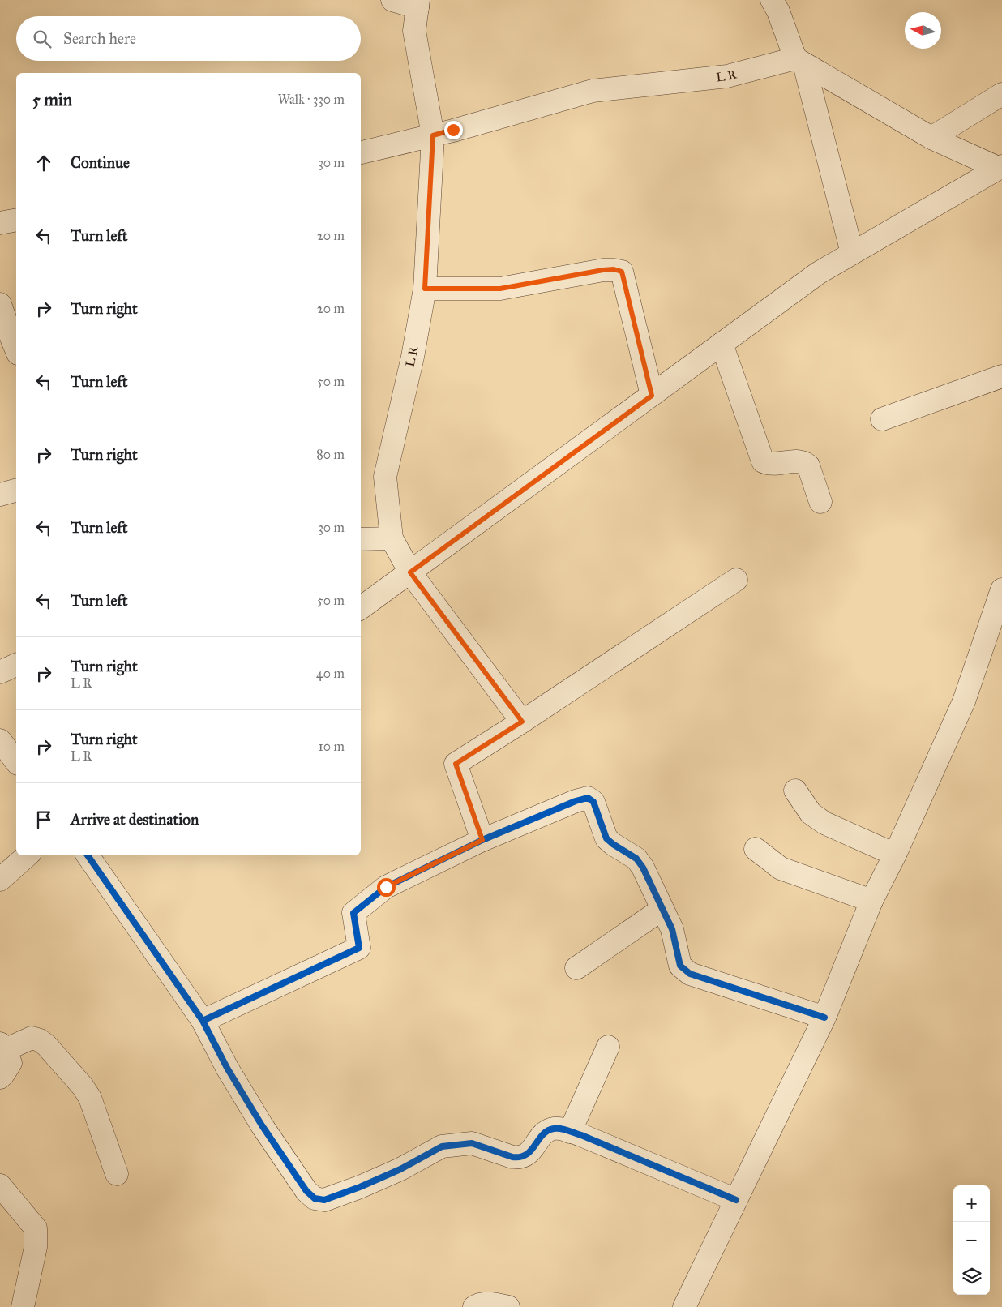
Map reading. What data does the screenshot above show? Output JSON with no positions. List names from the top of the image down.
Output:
{
  "streets": {
    "street": ["L R"]
  },
  "north": "left",
  "page": {
    "search": "Search here",
    "heading": ["5 min", "Walk · 330 m"],
    "list": [
      ["Continue", "30 m"],
      ["Turn left", "20 m"],
      ["Turn right", "20 m"],
      ["Turn left", "50 m"],
      ["Turn right", "80 m"],
      ["Turn left", "30 m"],
      ["Turn left", "50 m"],
      ["Turn right", "L R", "40 m"],
      ["Turn right", "L R", "10 m"],
      "Arrive at destination"
    ],
    "map_buttons": ["+", "−"]
  }
}
